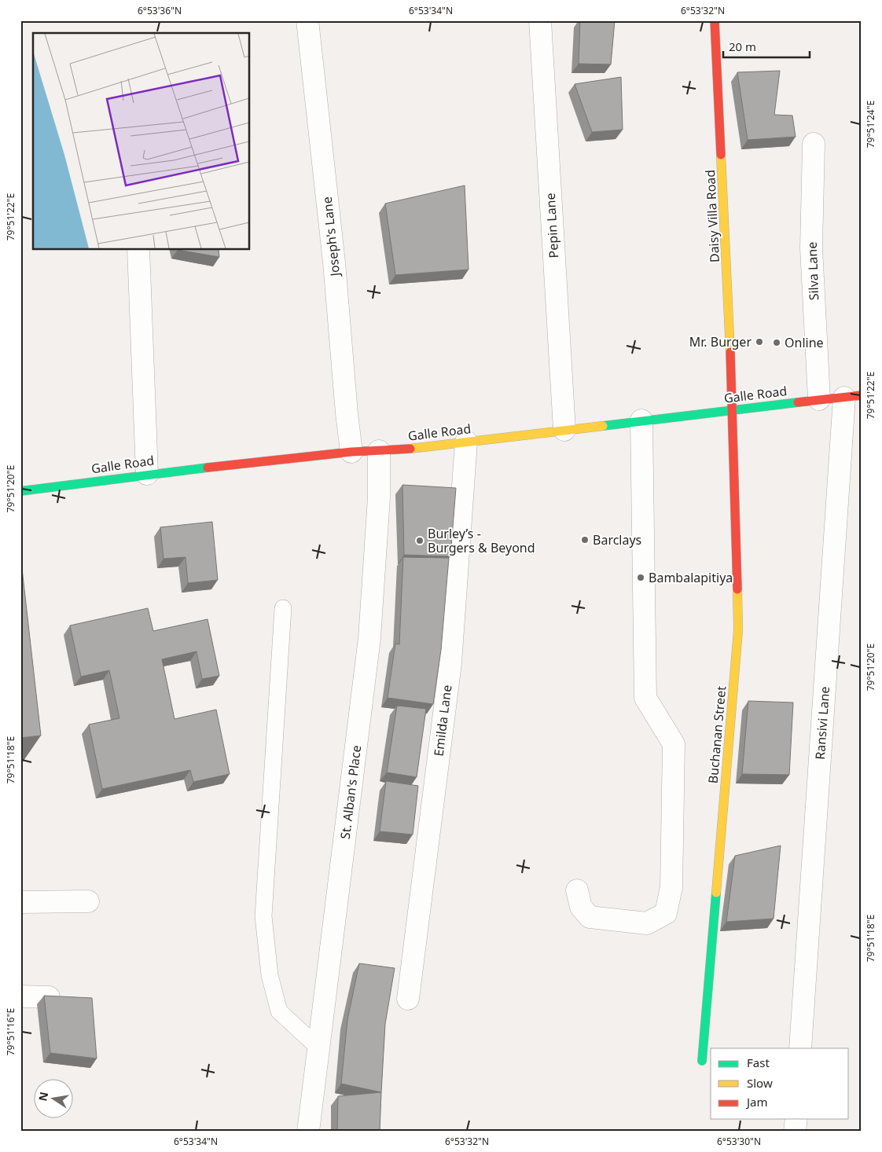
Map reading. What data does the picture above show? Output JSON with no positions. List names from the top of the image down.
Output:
{
  "streets": {
    "main road": ["Daisy Villa Road", "Galle Road", "Buchanan Street"],
    "street": [
      "Pepin Lane",
      "Joseph's Lane",
      "Silva Lane",
      "Emilda Lane",
      "Ransivi Lane",
      "St. Alban's Place"
    ]
  },
  "crossings": [
    ["Daisy Villa Road", "Galle Road"],
    ["Daisy Villa Road", "Buchanan Street"],
    ["Pepin Lane", "Galle Road"],
    ["Joseph's Lane", "Galle Road"],
    ["Silva Lane", "Galle Road"],
    ["Galle Road", "Emilda Lane"],
    ["Galle Road", "Ransivi Lane"],
    ["Galle Road", "Buchanan Street"],
    ["Galle Road", "St. Alban's Place"]
  ],
  "places": [
    "Mr. Burger",
    "Online",
    "Barclays",
    "Burley’s - Burgers & Beyond",
    "Bambalapitiya"
  ],
  "legend": ["Fast", "Slow", "Jam"],
  "scale_bar": "20 m",
  "north": "left",
  "coordinates": [
    "6°53'36\"N",
    "6°53'34\"N",
    "6°53'32\"N",
    "79°51'24\"E",
    "79°51'22\"E",
    "79°51'20\"E",
    "79°51'18\"E",
    "79°51'16\"E",
    "6°53'30\"N"
  ]
}
